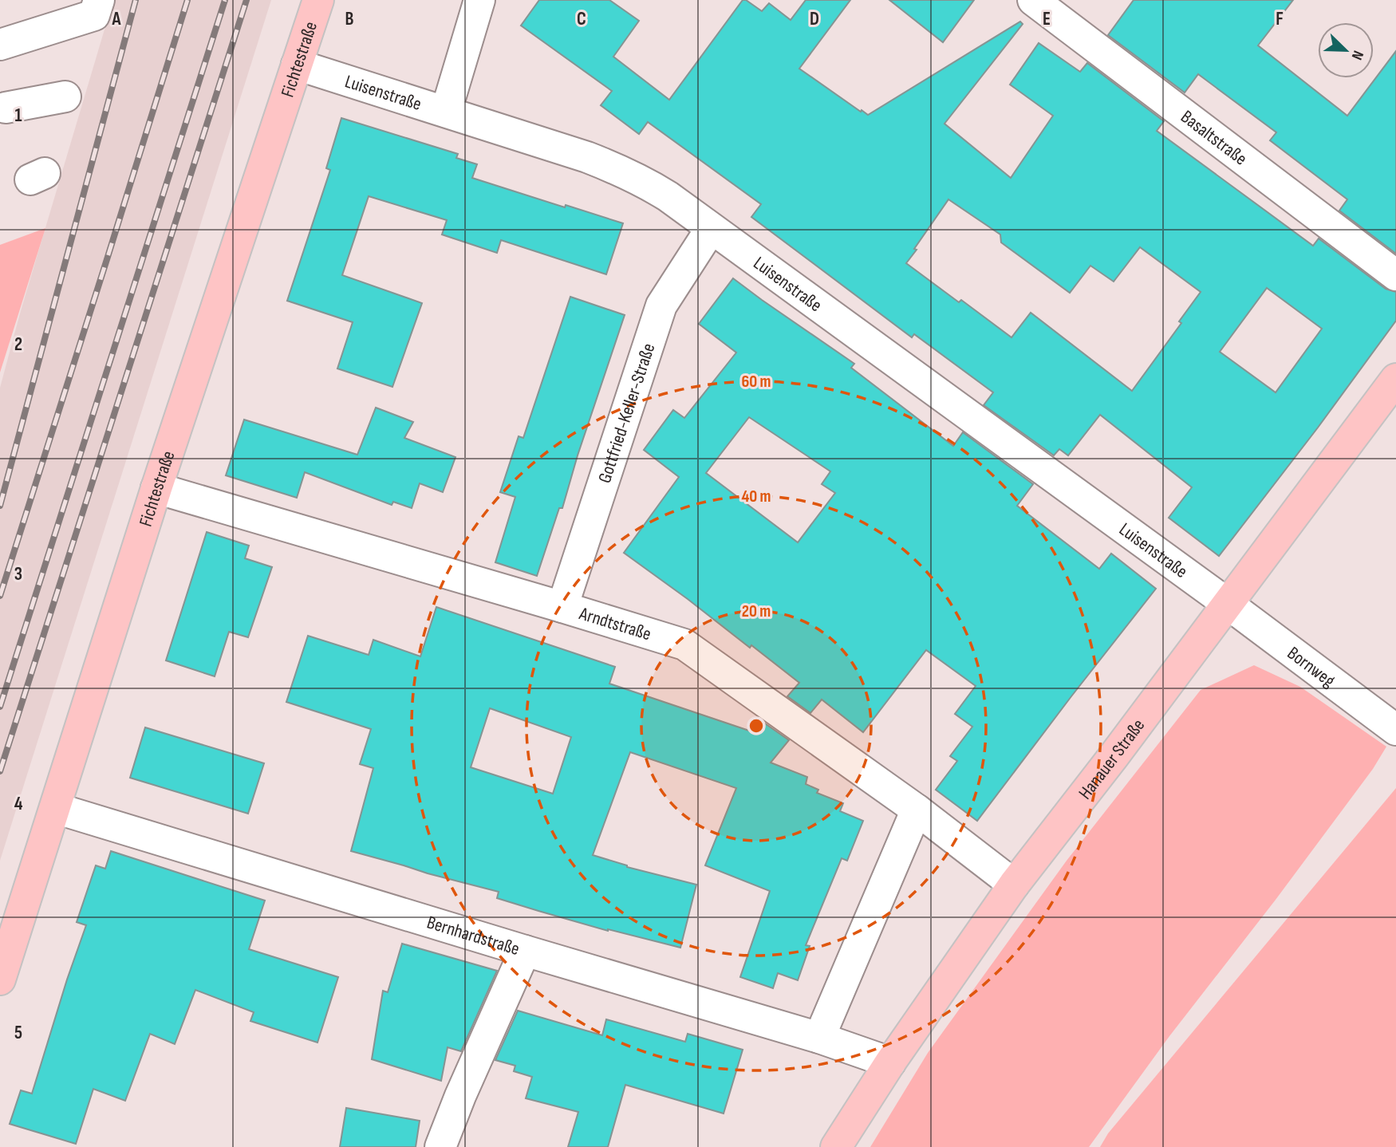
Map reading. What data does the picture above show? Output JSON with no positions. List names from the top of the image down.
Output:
{
  "streets": {
    "main road": ["Fichtestraße", "Hanauer Straße"],
    "street": [
      "Luisenstraße",
      "Basaltstraße",
      "Gottfried-Keller-Straße",
      "Arndtstraße",
      "Bornweg",
      "Bernhardstraße"
    ]
  },
  "crossings": [
    ["Fichtestraße", "Luisenstraße"],
    ["Fichtestraße", "Arndtstraße"],
    ["Fichtestraße", "Bernhardstraße"],
    ["Luisenstraße", "Gottfried-Keller-Straße"],
    ["Luisenstraße", "Bornweg"],
    ["Luisenstraße", "Hanauer Straße"],
    ["Gottfried-Keller-Straße", "Arndtstraße"],
    ["Arndtstraße", "Hanauer Straße"],
    ["Bornweg", "Hanauer Straße"],
    ["Hanauer Straße", "Bernhardstraße"]
  ],
  "north": "bottom right",
  "grid": {
    "columns": [
      "A",
      "B",
      "C",
      "D",
      "E",
      "F"
    ],
    "rows": [
      "1",
      "2",
      "3",
      "4",
      "5"
    ]
  },
  "rings": ["60 m", "40 m", "20 m"]
}
